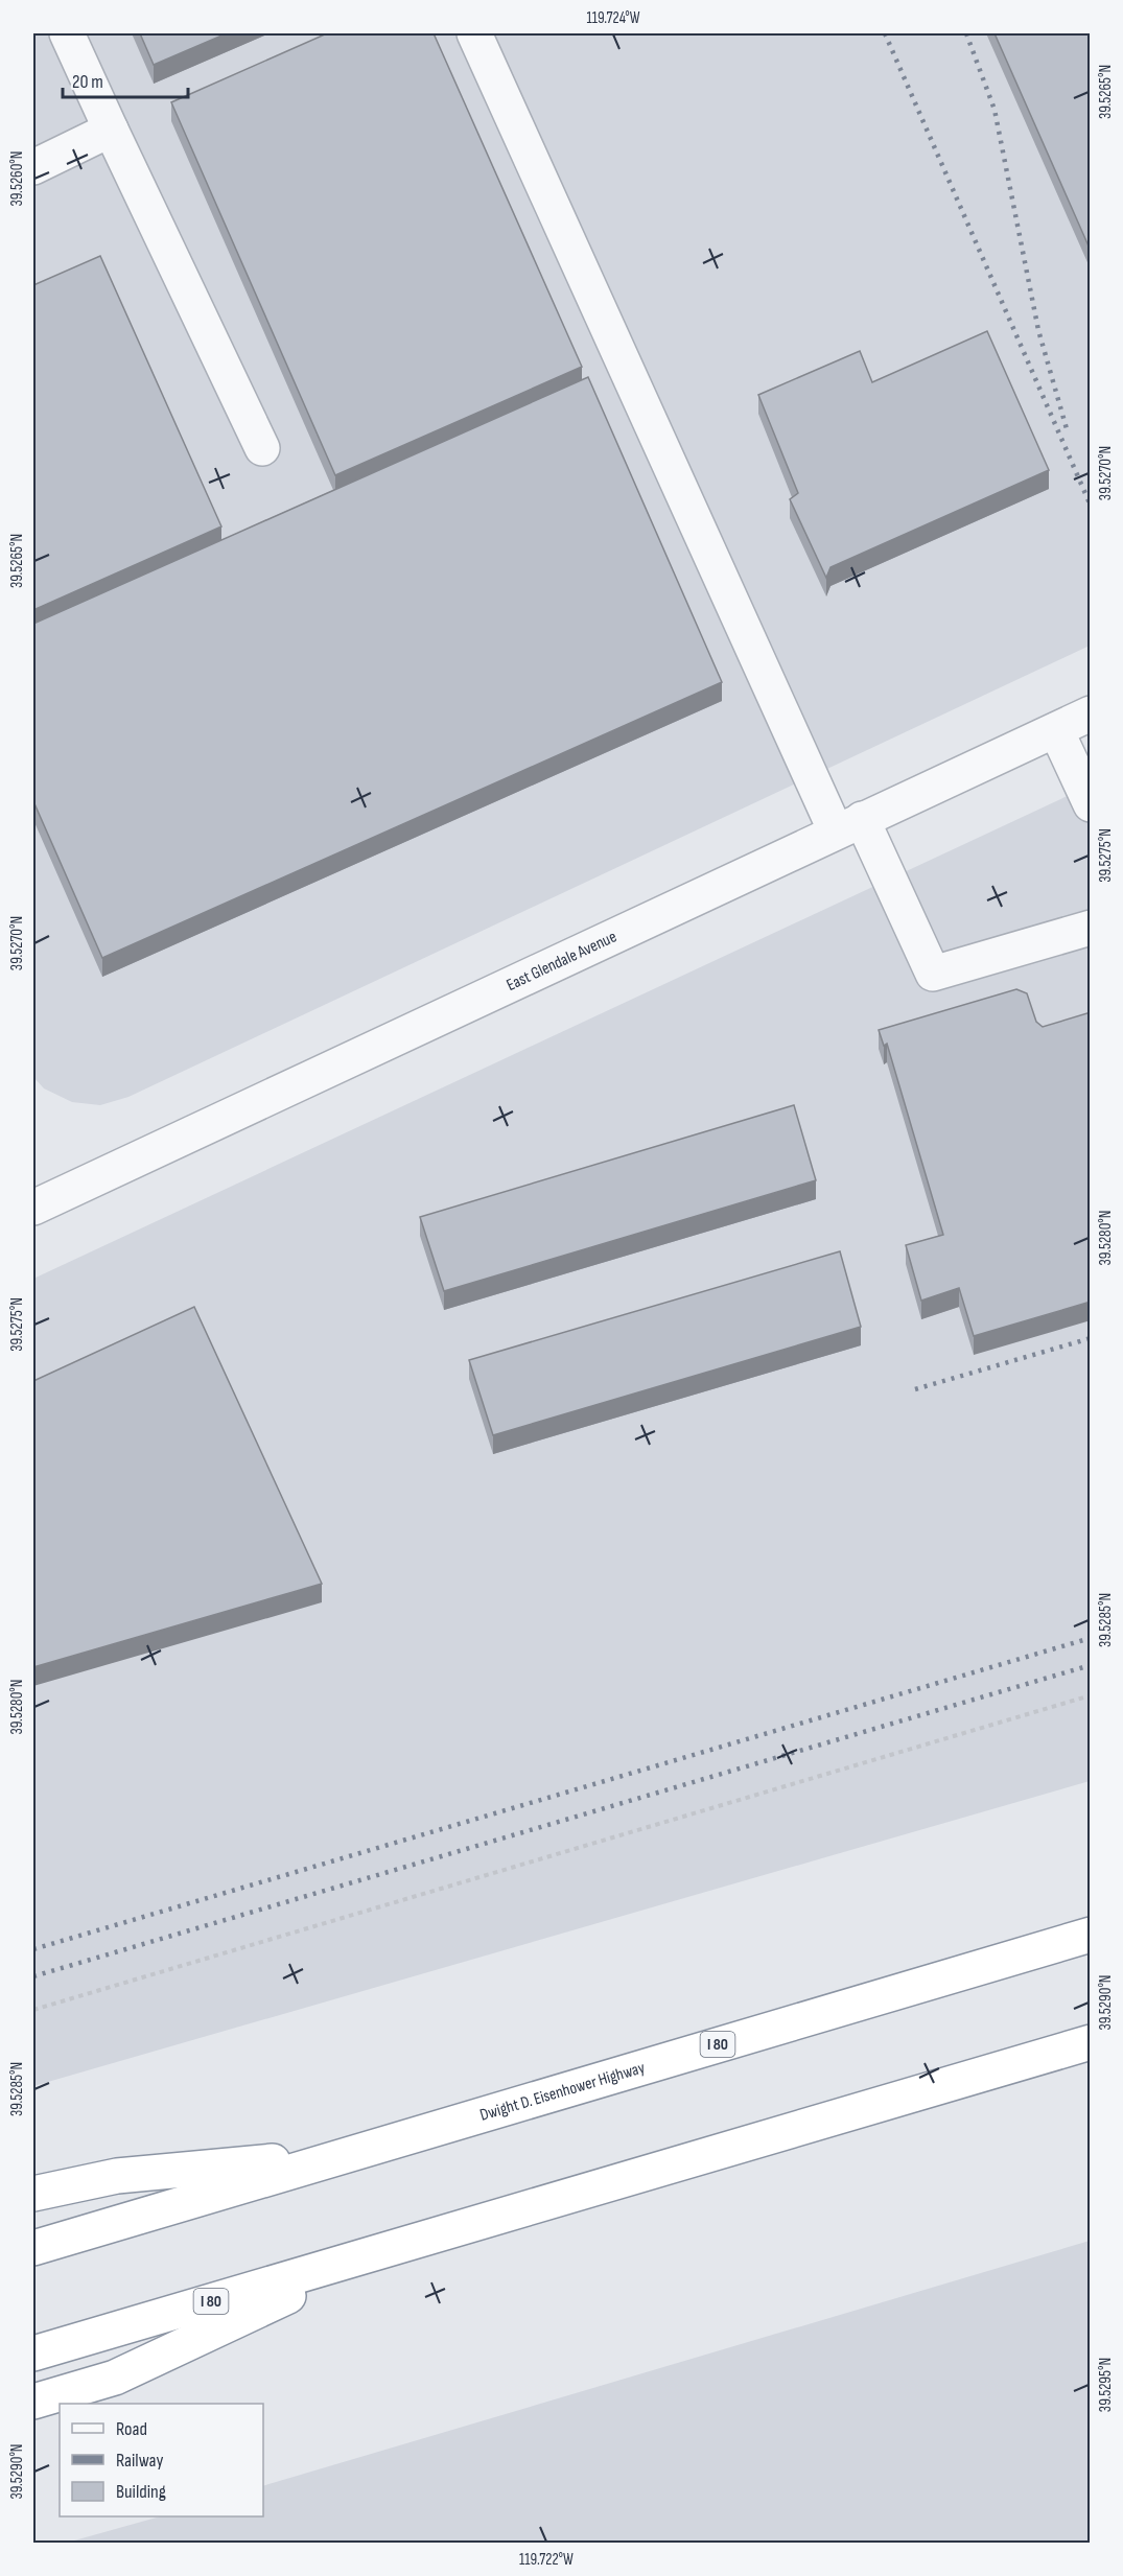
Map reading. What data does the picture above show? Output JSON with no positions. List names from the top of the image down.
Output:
{
  "streets": {
    "highway": ["I 80", "Dwight D. Eisenhower Highway"],
    "street": ["East Glendale Avenue"]
  },
  "legend": ["Road", "Railway", "Building"],
  "scale_bar": "20 m",
  "coordinates": [
    "119.724°W",
    "39.5265°N",
    "39.5260°N",
    "39.5270°N",
    "39.5275°N",
    "39.5280°N",
    "39.5285°N",
    "39.5290°N",
    "39.5295°N",
    "119.722°W"
  ]
}
